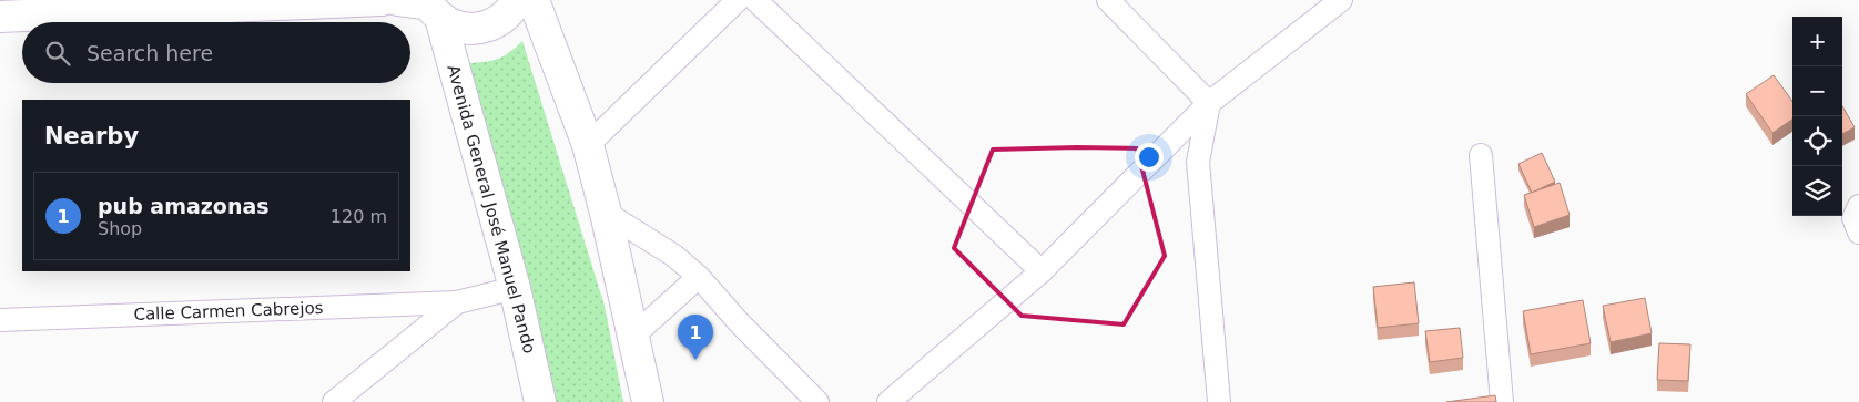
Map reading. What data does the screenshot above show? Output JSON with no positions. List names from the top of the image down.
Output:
{
  "streets": {
    "main road": ["Avenida General José Manuel Pando"],
    "street": ["Calle Carmen Cabrejos"]
  },
  "page": {
    "map_buttons": ["+", "−"],
    "search": "Search here",
    "heading": "Nearby",
    "list": [
      {
        "mark": "1",
        "name": "pub amazonas",
        "note": "Shop",
        "value": "120 m"
      }
    ],
    "pins": "1"
  }
}
